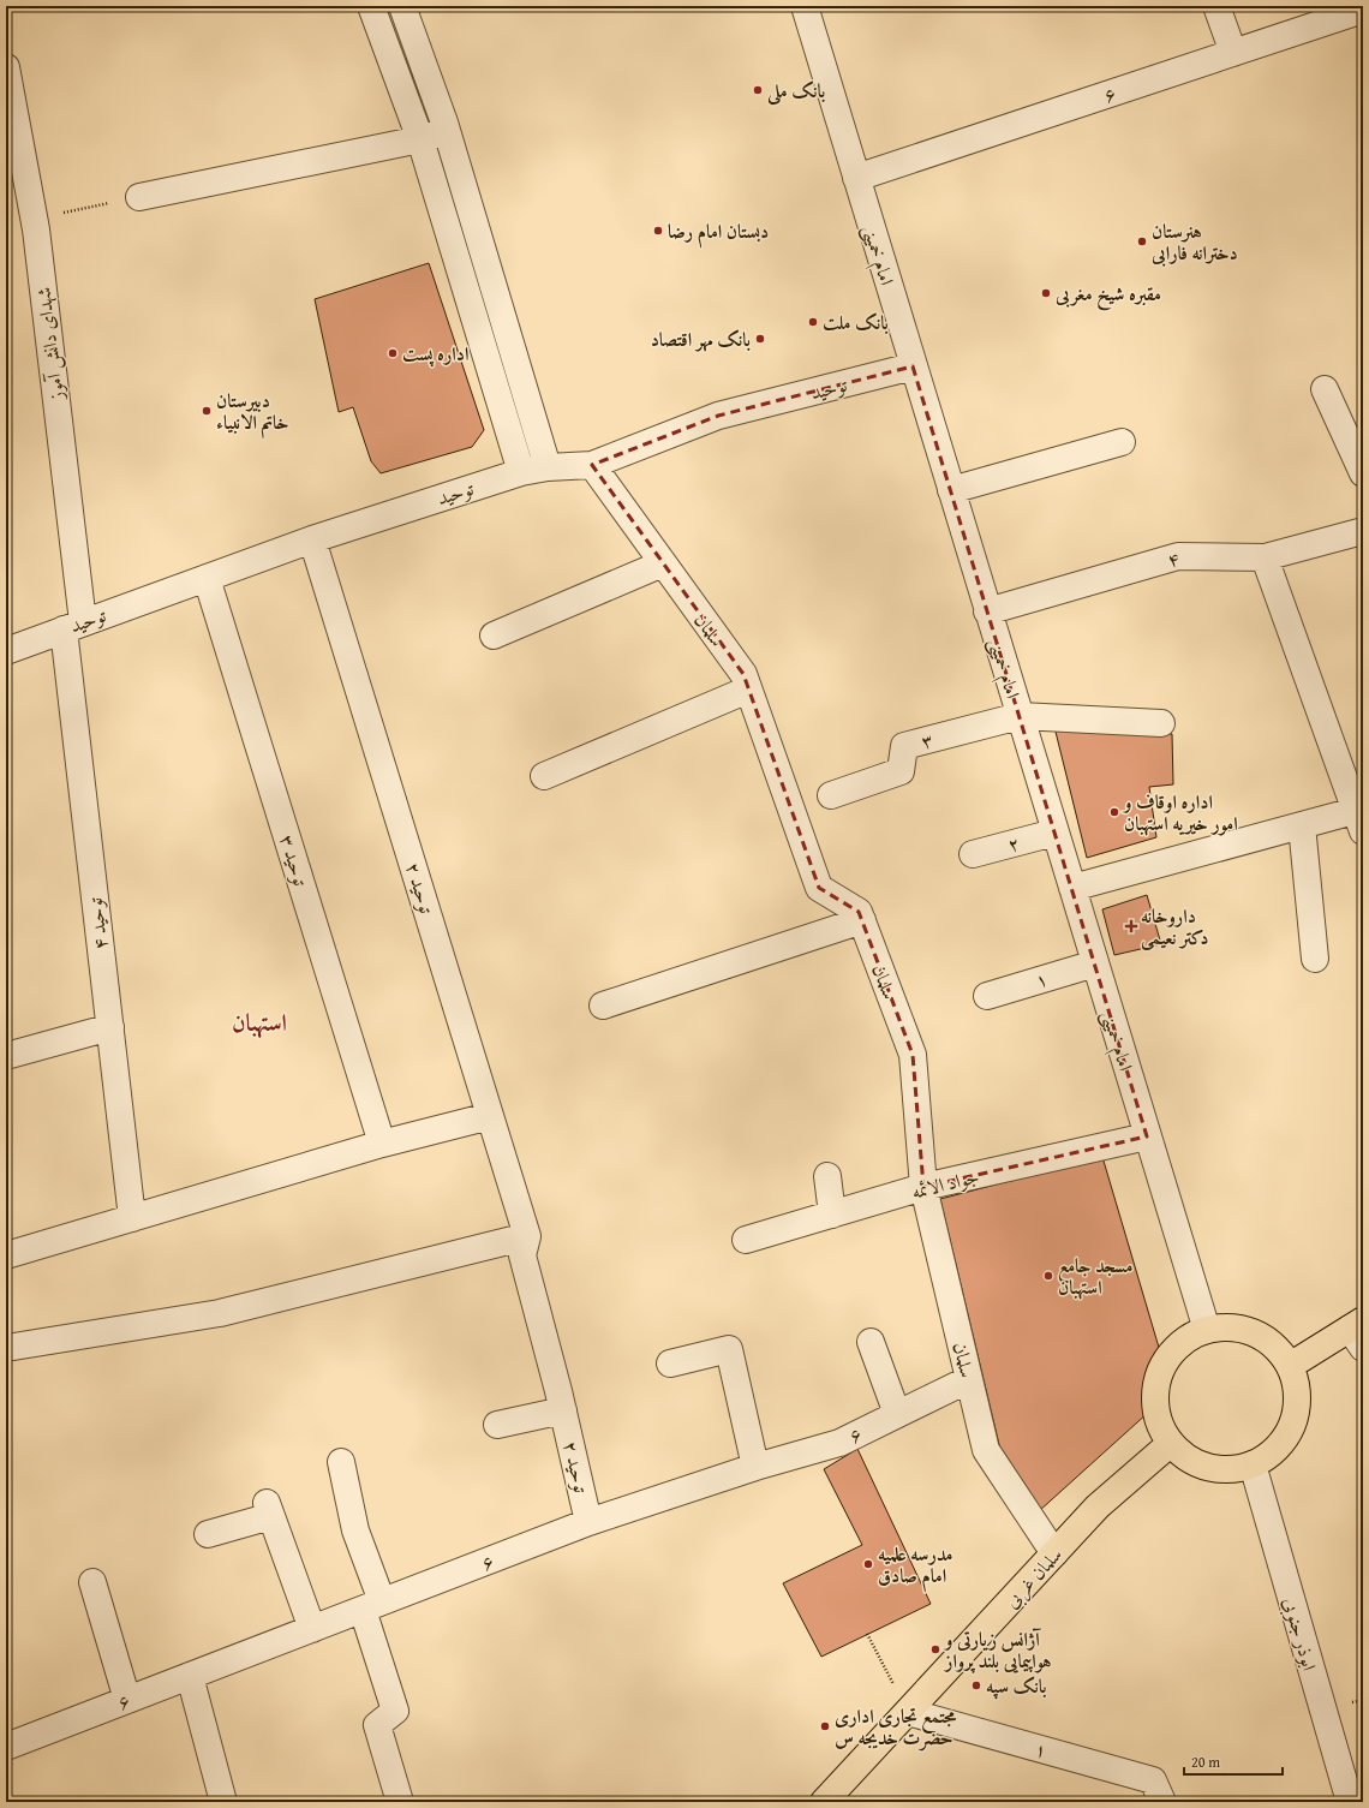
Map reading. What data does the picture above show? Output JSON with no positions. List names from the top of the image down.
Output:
{
  "streets": {
    "main road": ["سلمان غربی"],
    "street": [
      "۶",
      "امام خمینی",
      "شهدای دانش آموز",
      "توحید",
      "۴",
      "سلمان",
      "۳",
      "۲",
      "توحید ۳",
      "توحید ۲",
      "توحید ۴",
      "۱",
      "جواد الائمه",
      "ابوذر جنوبی"
    ]
  },
  "crossings": [
    ["۶", "امام خمینی"],
    ["۶", "سلمان"],
    ["۶", "توحید ۲"],
    ["امام خمینی", "توحید"],
    ["امام خمینی", "۴"],
    ["امام خمینی", "۳"],
    ["امام خمینی", "۲"],
    ["امام خمینی", "۱"],
    ["امام خمینی", "جواد الائمه"],
    ["امام خمینی", "سلمان غربی"],
    ["امام خمینی", "ابوذر جنوبی"],
    ["شهدای دانش آموز", "توحید"],
    ["شهدای دانش آموز", "توحید ۴"],
    ["توحید", "سلمان"],
    ["توحید", "توحید ۳"],
    ["توحید", "توحید ۲"],
    ["توحید", "توحید ۴"],
    ["سلمان", "جواد الائمه"],
    ["سلمان", "سلمان غربی"],
    ["۱", "سلمان غربی"],
    ["سلمان غربی", "ابوذر جنوبی"]
  ],
  "districts": ["استهبان"],
  "places": {
    "other": [
      "بانک ملی",
      "دبستان امام رضا",
      "هنرستان دخترانه فارابی",
      "مقبره شیخ مغربی",
      "بانک ملت",
      "بانک مهر اقتصاد",
      "اداره پست",
      "دبیرستان خاتم الانبیاء",
      "اداره اوقاف و امور خیریه استهبان",
      "مسجد جامع استهبان",
      "مدرسه علمیه امام صادق",
      "آژانس زیارتی و هواپیمایی بلند پرواز",
      "بانک سپه",
      "مجتمع تجاری اداری حضرت خدیجه س"
    ],
    "health": ["داروخانه دکتر نعیمی"]
  },
  "scale_bar": "20 m"
}
